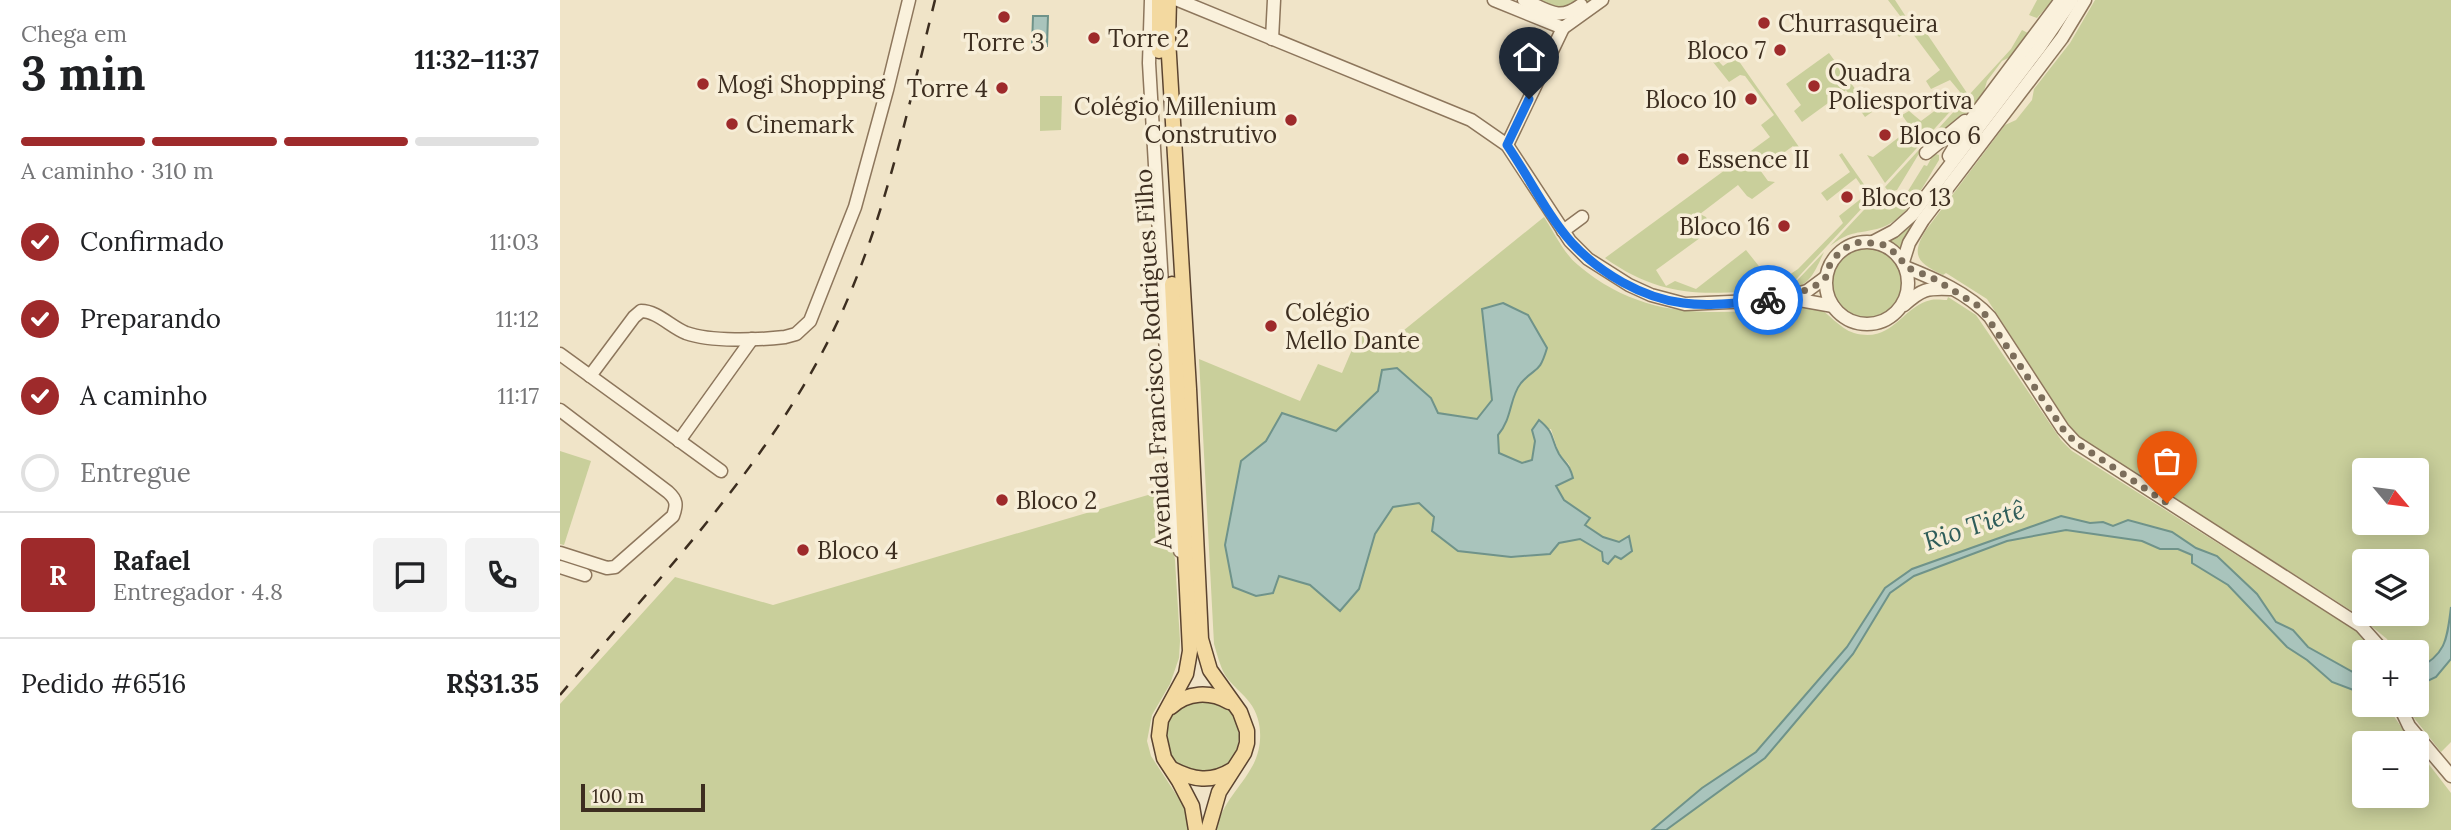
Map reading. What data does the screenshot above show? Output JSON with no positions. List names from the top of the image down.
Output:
{
  "streets": {
    "main road": ["Avenida Francisco Rodrigues Filho"]
  },
  "water": ["Rio Tietê"],
  "places": [
    "Torre 3",
    "Churrasqueira",
    "Torre 2",
    "Bloco 7",
    "Mogi Shopping",
    "Quadra Poliesportiva",
    "Torre 4",
    "Bloco 10",
    "Colégio Millenium Construtivo",
    "Cinemark",
    "Bloco 6",
    "Essence II",
    "Bloco 13",
    "Bloco 16",
    "Colégio Mello Dante",
    "Bloco 2",
    "Bloco 4"
  ],
  "scale_bar": "100 m",
  "north": "bottom right",
  "page": {
    "heading": ["3 min", "Chega em", "11:32–11:37"],
    "panel": [
      "Rafael",
      "Entregador · 4.8",
      "Pedido #6516",
      "R$31.35"
    ],
    "bar": "A caminho · 310 m",
    "list": [
      ["Confirmado", "11:03"],
      ["Preparando", "11:12"],
      ["A caminho", "11:17"],
      "Entregue"
    ],
    "map_buttons": ["+", "−"],
    "round": "R",
    "scale": "100 m"
  }
}
